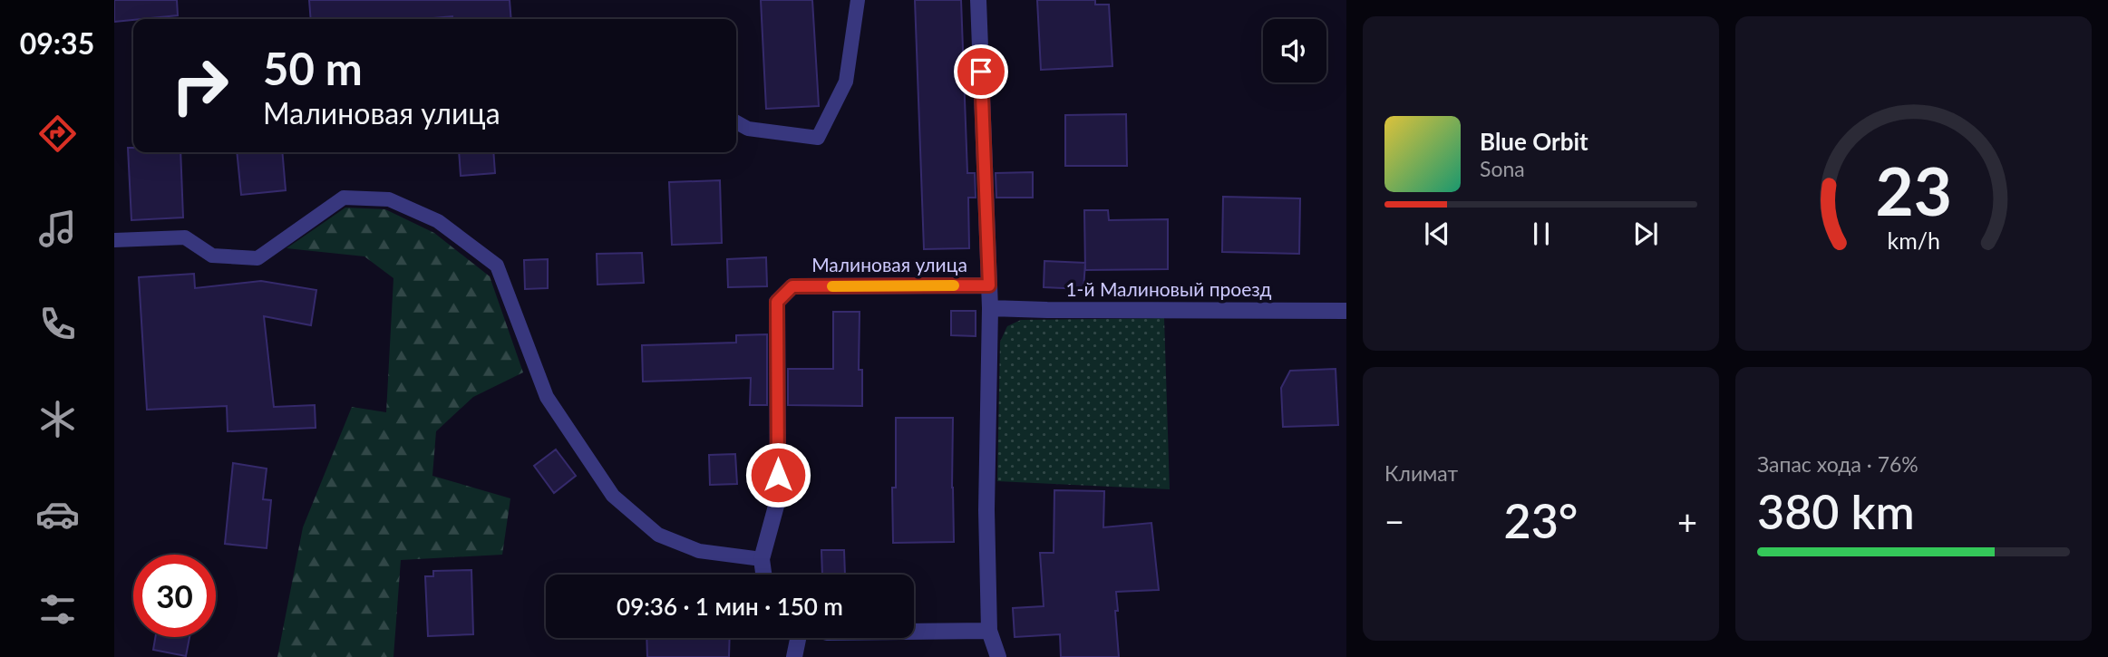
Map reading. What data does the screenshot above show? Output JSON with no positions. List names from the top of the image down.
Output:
{
  "streets": {
    "street": ["Малиновая улица", "1-й Малиновый проезд"]
  },
  "crossings": [
    ["Малиновая улица", "1-й Малиновый проезд"]
  ],
  "page": {
    "tabs": "09:35",
    "turn": ["50 m", "Малиновая улица"],
    "song": ["Blue Orbit", "Sona"],
    "tile": [
      "Климат",
      ["Запас хода · 76%", "380 km"]
    ],
    "heat": ["−", "23°", "+"],
    "limit": "30",
    "trip": "09:36 · 1 мин · 150 m",
    "gauge": ["23", "km/h"]
  }
}
